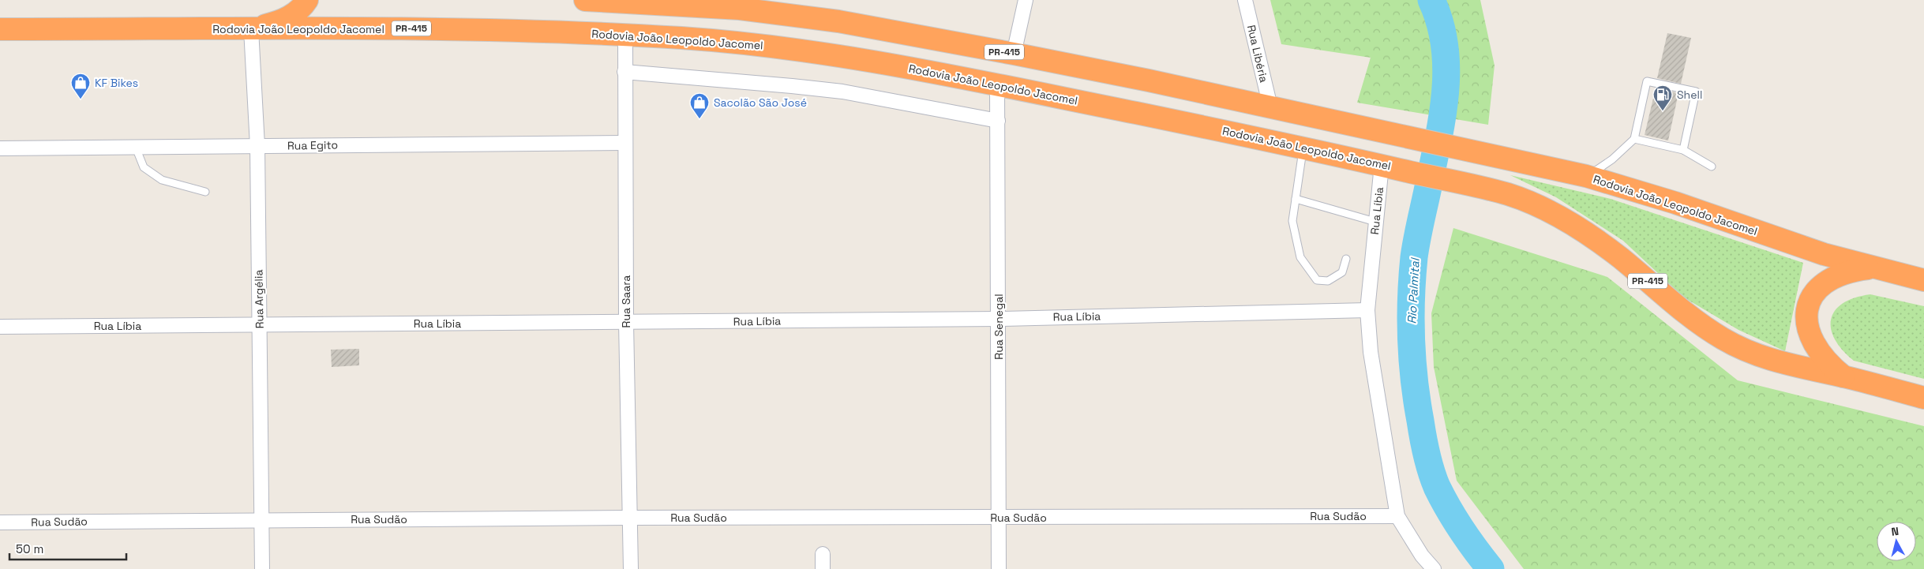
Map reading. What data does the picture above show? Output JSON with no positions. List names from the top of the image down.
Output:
{
  "streets": {
    "highway": ["PR-415", "Rodovia João Leopoldo Jacomel"],
    "street": [
      "Rua Libéria",
      "Rua Egito",
      "Rua Líbia",
      "Rua Argélia",
      "Rua Saara",
      "Rua Senegal",
      "Rua Sudão"
    ]
  },
  "crossings": [
    ["Rodovia João Leopoldo Jacomel", "Rua Libéria"],
    ["Rodovia João Leopoldo Jacomel", "Rua Líbia"],
    ["Rodovia João Leopoldo Jacomel", "Rua Argélia"],
    ["Rodovia João Leopoldo Jacomel", "Rua Saara"],
    ["Rodovia João Leopoldo Jacomel", "Rua Senegal"],
    ["Rua Egito", "Rua Argélia"],
    ["Rua Egito", "Rua Saara"],
    ["Rua Líbia", "Rua Argélia"],
    ["Rua Líbia", "Rua Saara"],
    ["Rua Líbia", "Rua Senegal"],
    ["Rua Argélia", "Rua Sudão"],
    ["Rua Saara", "Rua Sudão"],
    ["Rua Senegal", "Rua Sudão"]
  ],
  "water": ["Rio Palmital"],
  "places": {
    "shop": ["KF Bikes", "Sacolão São José"],
    "fuel station": ["Shell"]
  },
  "scale_bar": "50 m",
  "north": "top"
}
